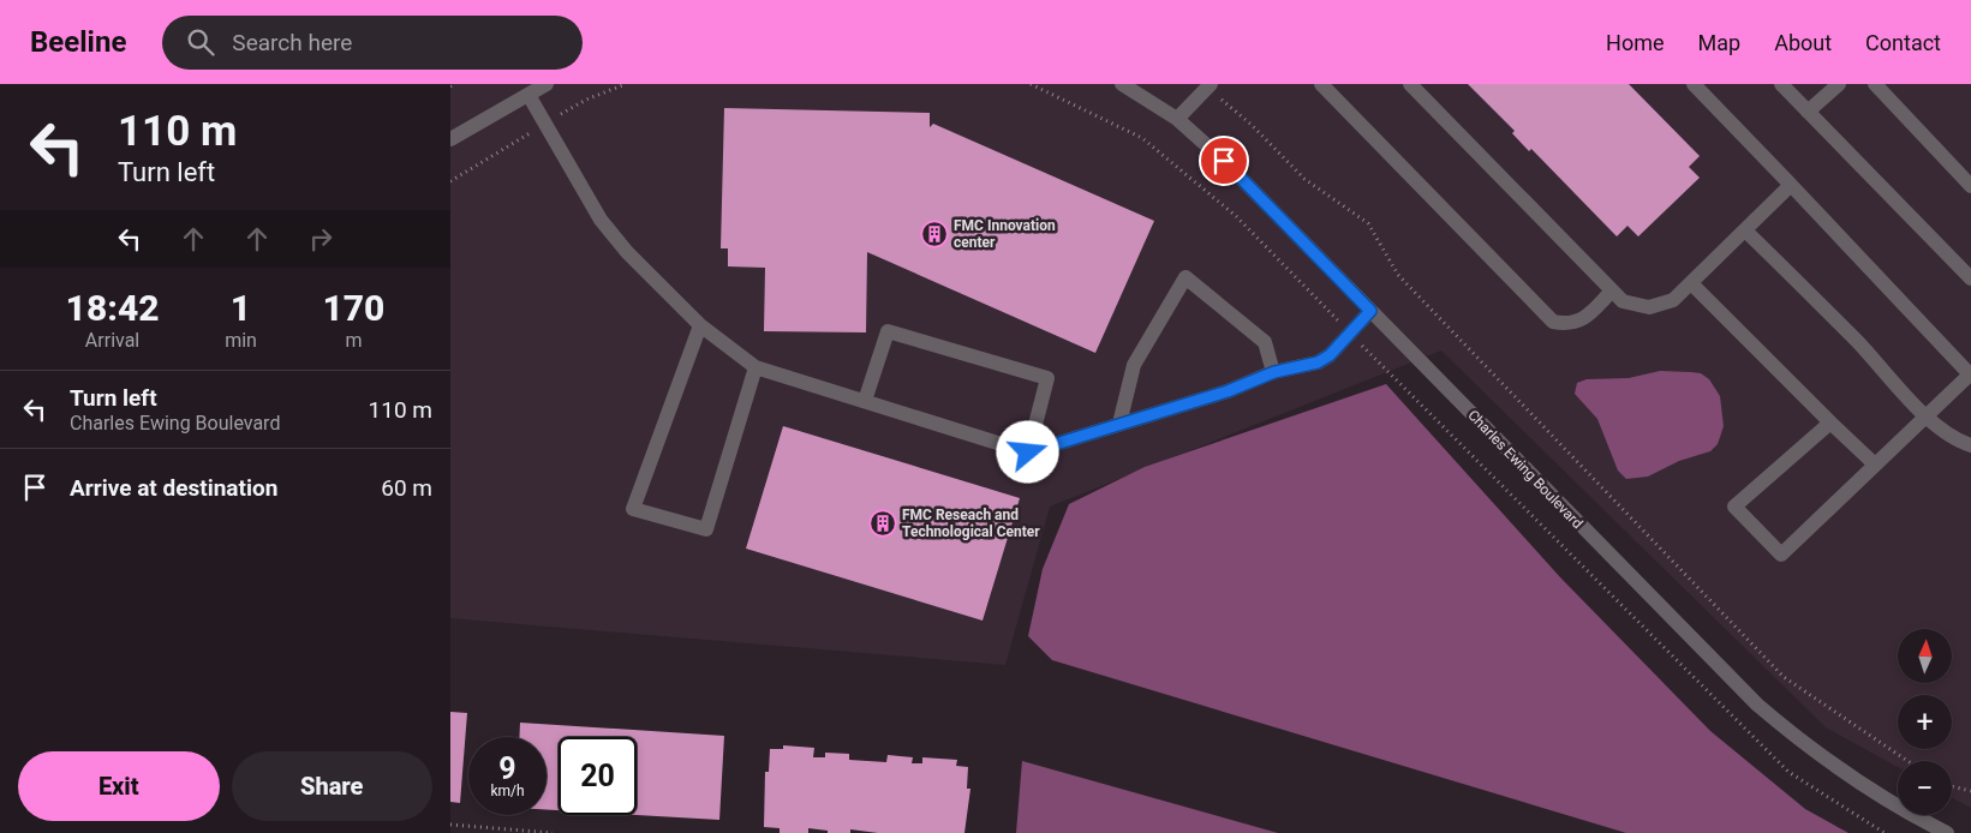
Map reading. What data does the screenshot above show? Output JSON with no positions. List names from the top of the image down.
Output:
{
  "streets": {
    "street": ["Charles Ewing Boulevard"]
  },
  "places": {
    "building": ["FMC Innovation center", "FMC Reseach and Technological Center"]
  },
  "north": "top",
  "page": {
    "header": "Beeline",
    "search": "Search here",
    "nav": [
      "Home",
      "Map",
      "About",
      "Contact"
    ],
    "turn": ["110 m", "Turn left"],
    "eta": [
      "18:42",
      "Arrival",
      "1",
      "min",
      "170",
      "m"
    ],
    "list": [
      {
        "name": "Turn left",
        "note": "Charles Ewing Boulevard",
        "value": "110 m"
      },
      {
        "name": "Arrive at destination",
        "value": "60 m"
      }
    ],
    "map_buttons": ["+", "−"],
    "speed": "9 km/h",
    "limit": "20",
    "buttons": ["Exit", "Share"]
  }
}
